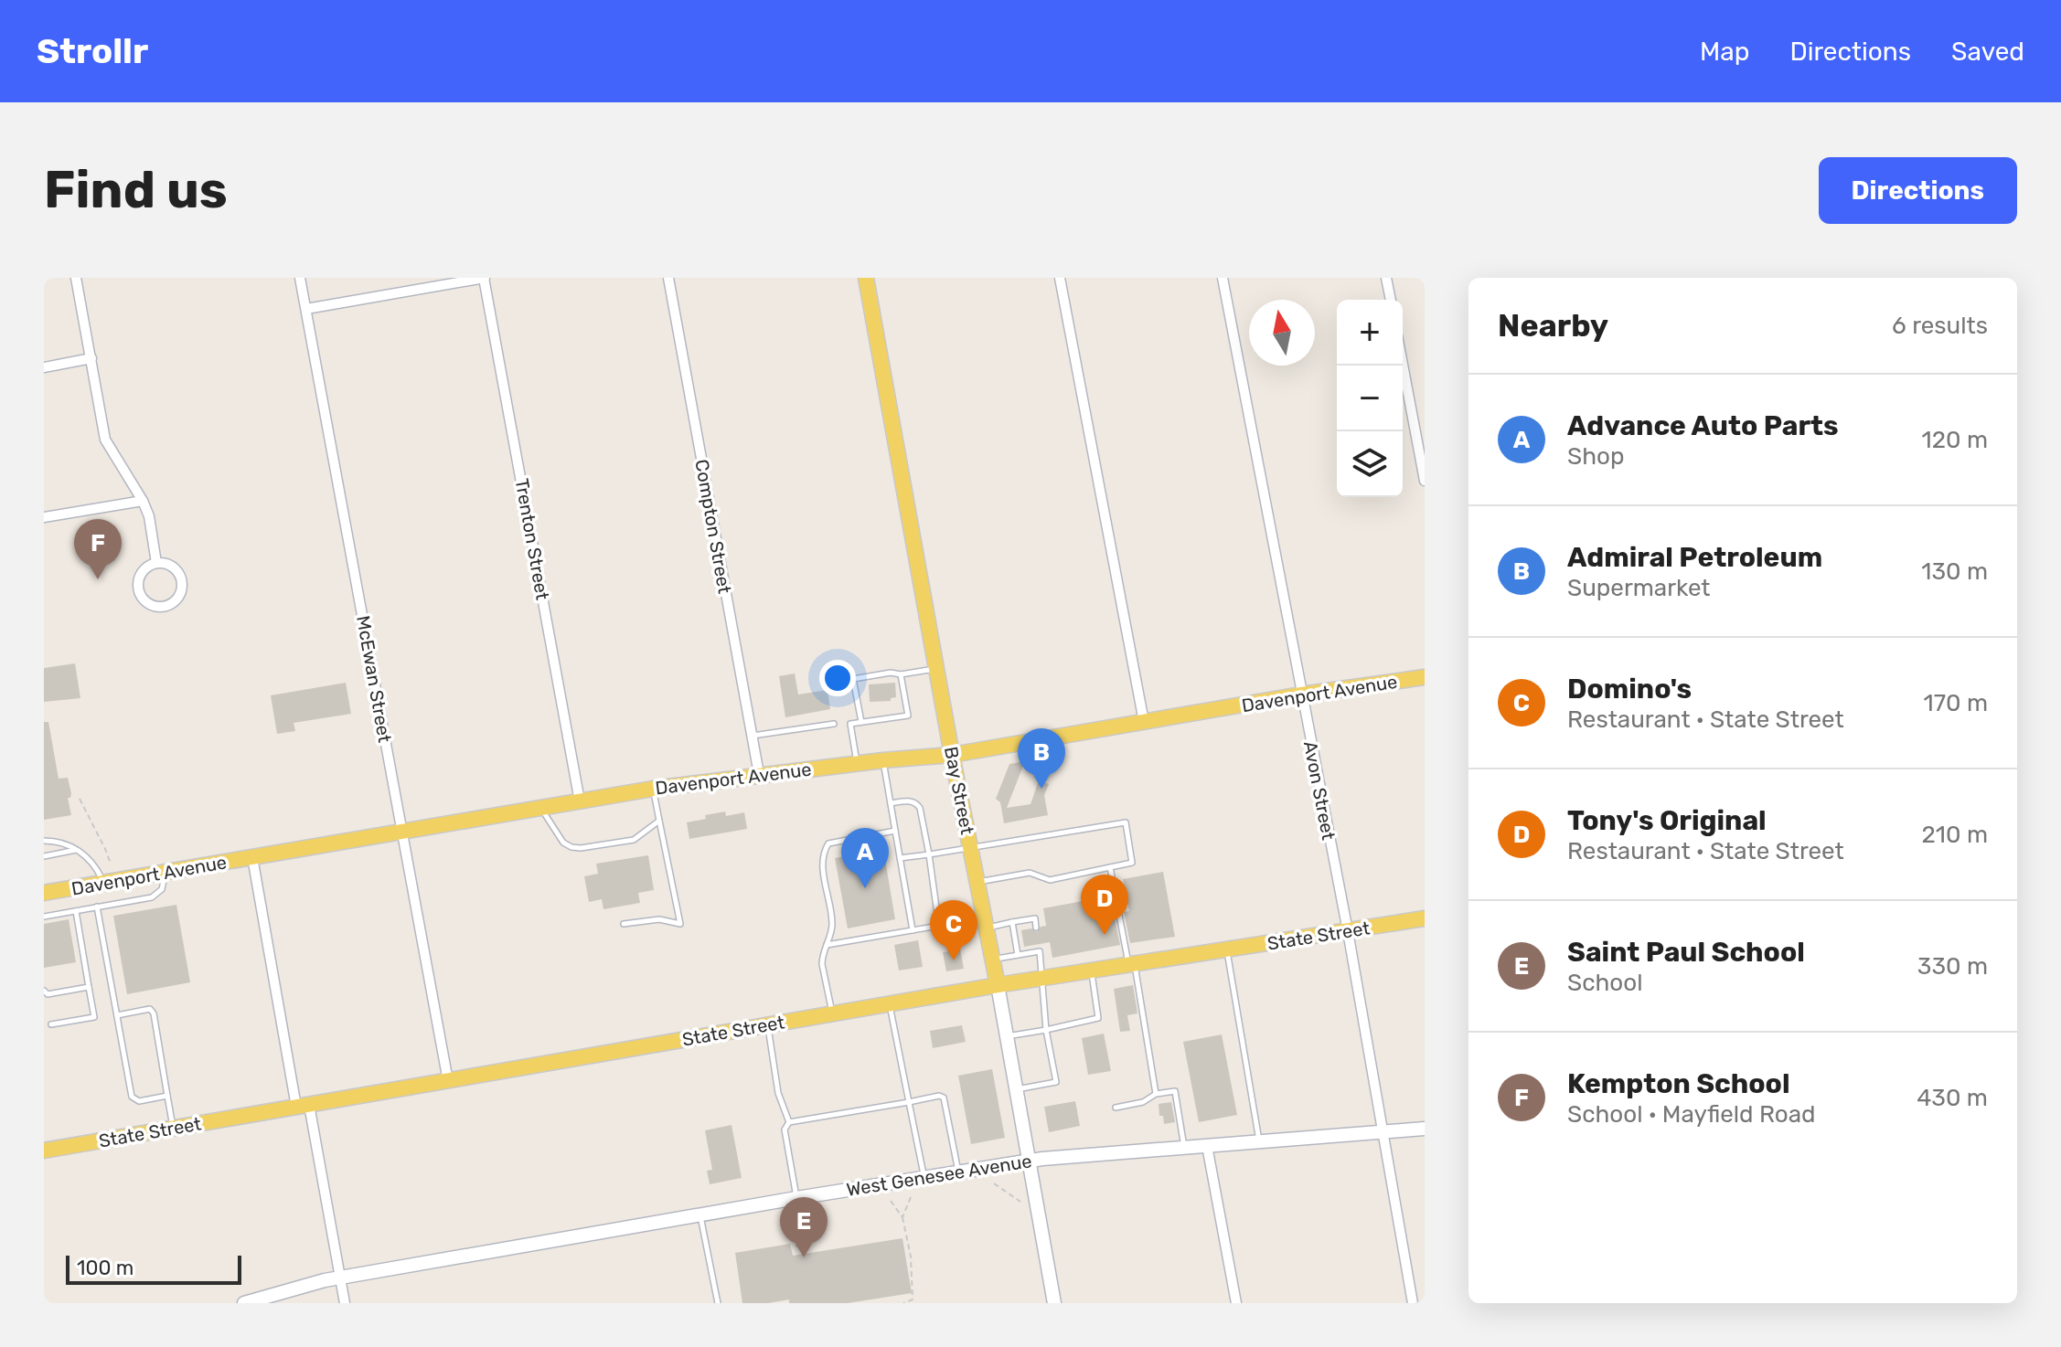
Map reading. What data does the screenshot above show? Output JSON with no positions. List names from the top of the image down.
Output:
{
  "streets": {
    "main road": ["Davenport Avenue", "Bay Street", "State Street"],
    "street": [
      "Compton Street",
      "Trenton Street",
      "McEwan Street",
      "Avon Street",
      "West Genesee Avenue"
    ]
  },
  "crossings": [
    ["Compton Street", "Davenport Avenue"],
    ["Trenton Street", "Davenport Avenue"],
    ["McEwan Street", "Davenport Avenue"],
    ["McEwan Street", "State Street"],
    ["Davenport Avenue", "Bay Street"],
    ["Davenport Avenue", "Avon Street"],
    ["Bay Street", "State Street"],
    ["Bay Street", "West Genesee Avenue"],
    ["Avon Street", "State Street"],
    ["Avon Street", "West Genesee Avenue"]
  ],
  "scale_bar": "100 m",
  "north": "top",
  "page": {
    "header": "Strollr",
    "nav": ["Map", "Directions", "Saved"],
    "buttons": "Directions",
    "title": "Find us",
    "heading": ["Nearby", "6 results"],
    "map_buttons": ["+", "−"],
    "list": [
      {
        "mark": "A",
        "name": "Advance Auto Parts",
        "note": "Shop",
        "value": "120 m"
      },
      {
        "mark": "B",
        "name": "Admiral Petroleum",
        "note": "Supermarket",
        "value": "130 m"
      },
      {
        "mark": "C",
        "name": "Domino's",
        "note": "Restaurant · State Street",
        "value": "170 m"
      },
      {
        "mark": "D",
        "name": "Tony's Original",
        "note": "Restaurant · State Street",
        "value": "210 m"
      },
      {
        "mark": "E",
        "name": "Saint Paul School",
        "note": "School",
        "value": "330 m"
      },
      {
        "mark": "F",
        "name": "Kempton School",
        "note": "School · Mayfield Road",
        "value": "430 m"
      }
    ],
    "pins": [
      "F",
      "B",
      "A",
      "D",
      "C",
      "E"
    ],
    "scale": "100 m"
  }
}
